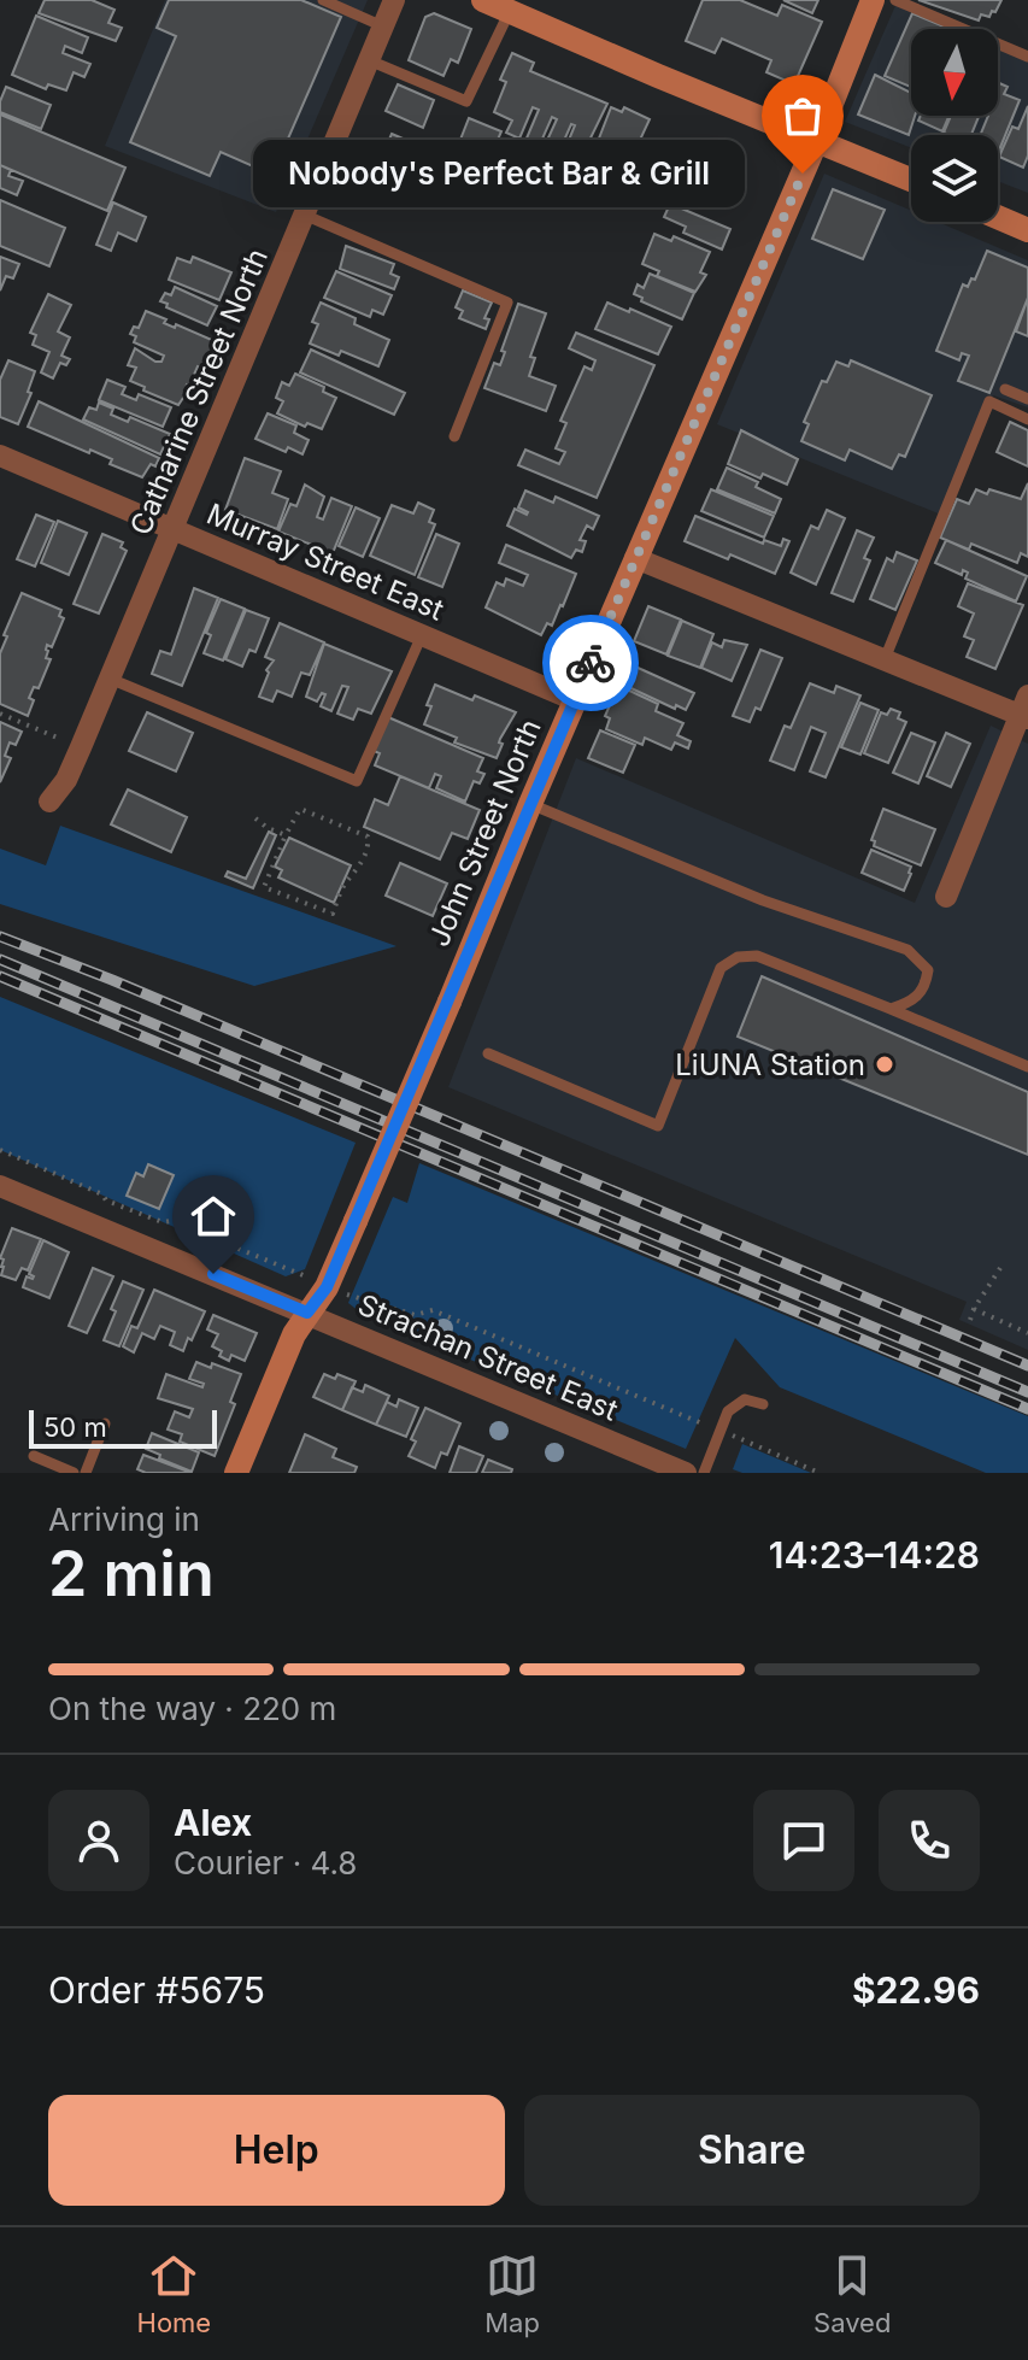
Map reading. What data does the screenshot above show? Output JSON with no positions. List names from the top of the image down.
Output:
{
  "streets": {
    "main road": ["John Street North"],
    "street": ["Catharine Street North", "Murray Street East", "Strachan Street East"]
  },
  "crossings": [
    ["Catharine Street North", "Murray Street East"],
    ["Murray Street East", "John Street North"],
    ["John Street North", "Strachan Street East"]
  ],
  "places": ["Nobody's Perfect Bar & Grill", "LiUNA Station"],
  "scale_bar": "50 m",
  "north": "bottom",
  "page": {
    "bubble": "Nobody's Perfect Bar & Grill",
    "scale": "50 m",
    "heading": ["2 min", "Arriving in", "14:23–14:28"],
    "panel": [
      "Alex",
      "Courier · 4.8",
      "Order #5675",
      "$22.96"
    ],
    "bar": "On the way · 220 m",
    "buttons": ["Help", "Share"],
    "tabs": ["Home", "Map", "Saved"]
  }
}
